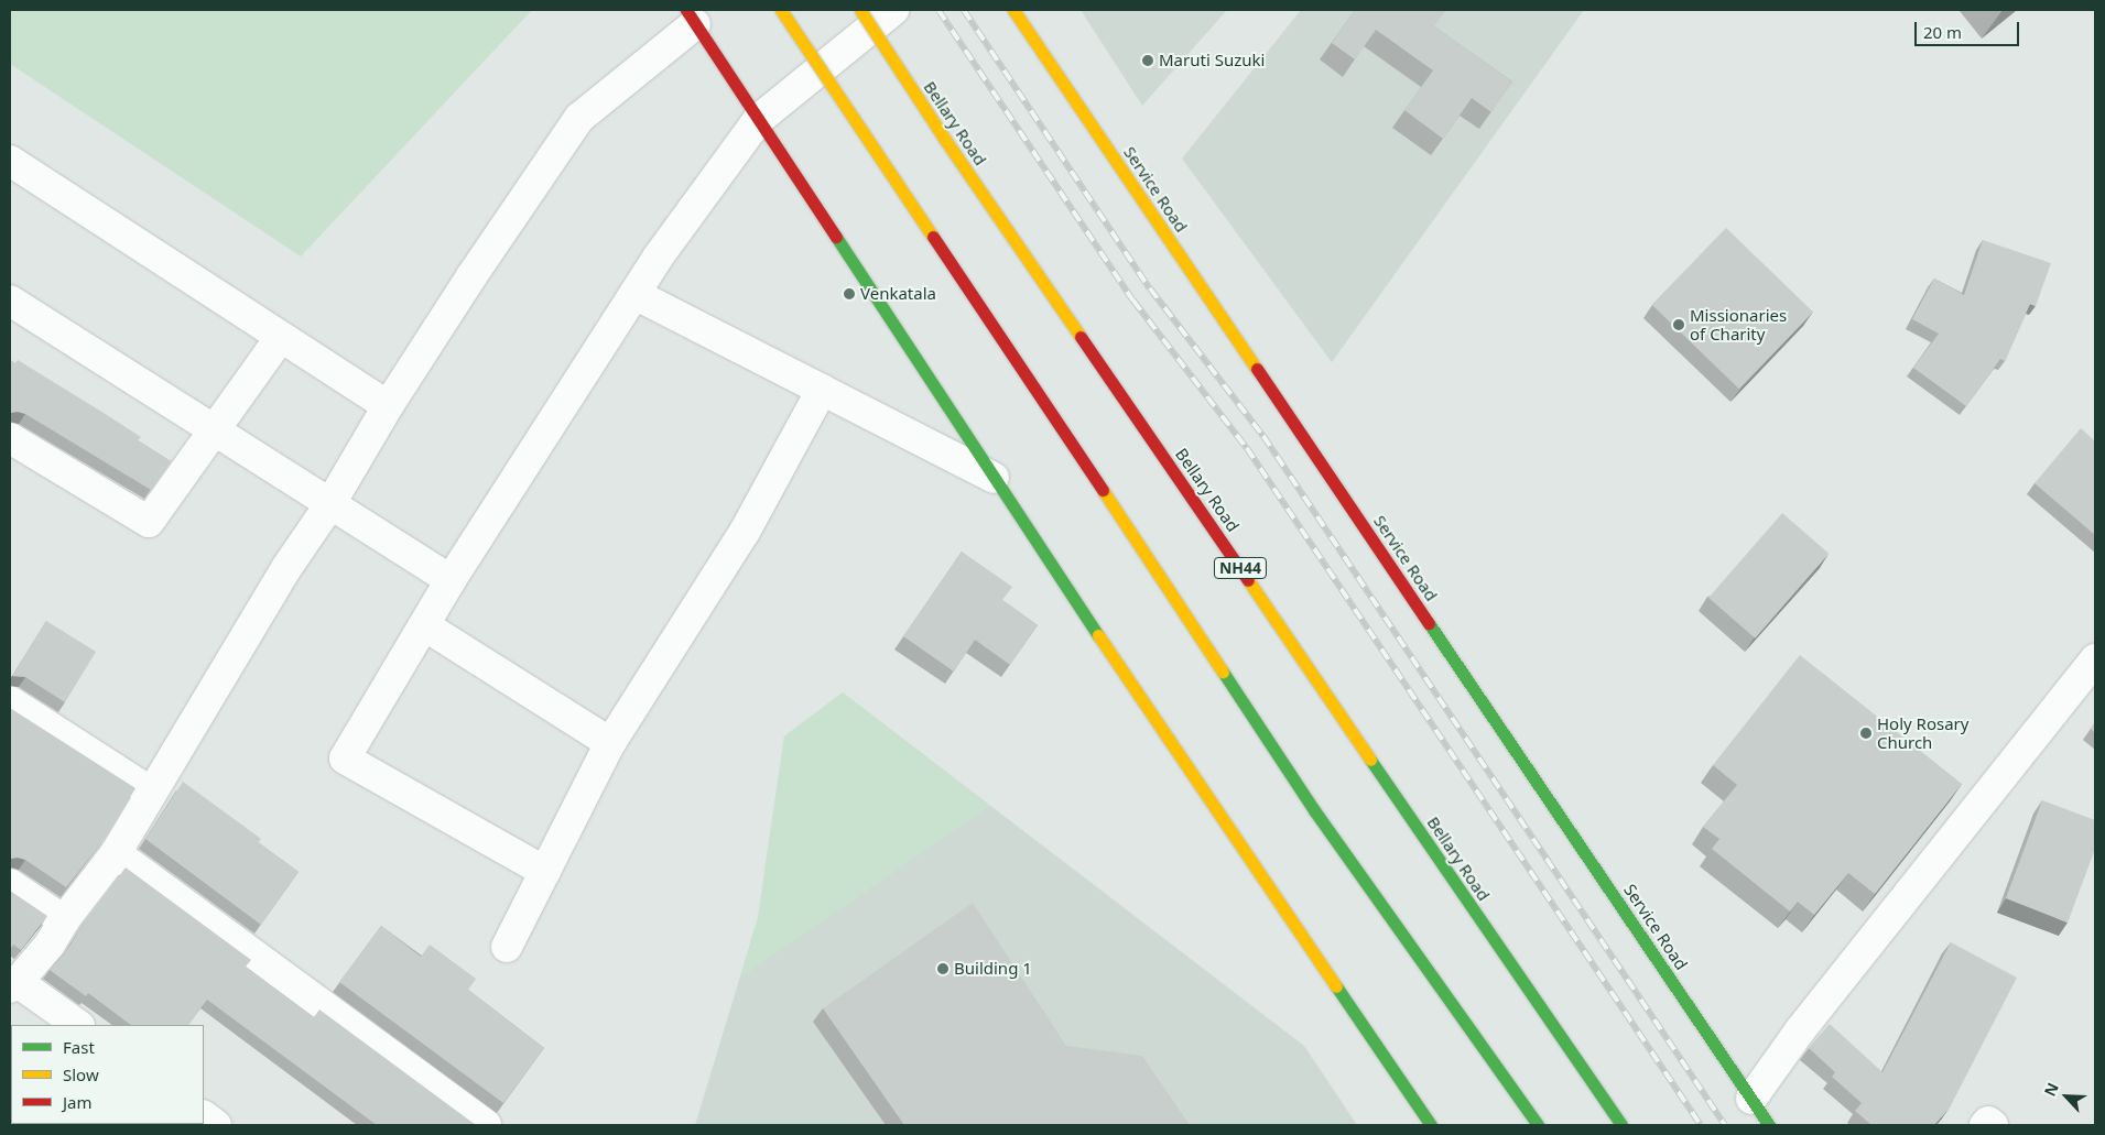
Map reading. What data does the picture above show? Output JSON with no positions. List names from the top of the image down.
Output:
{
  "streets": {
    "main road": ["Bellary Road", "Service Road", "NH44"]
  },
  "places": [
    "Maruti Suzuki",
    "Venkatala",
    "Missionaries of Charity",
    "Holy Rosary Church",
    "Building 1"
  ],
  "legend": ["Fast", "Slow", "Jam"],
  "scale_bar": "20 m",
  "north": "top left"
}
